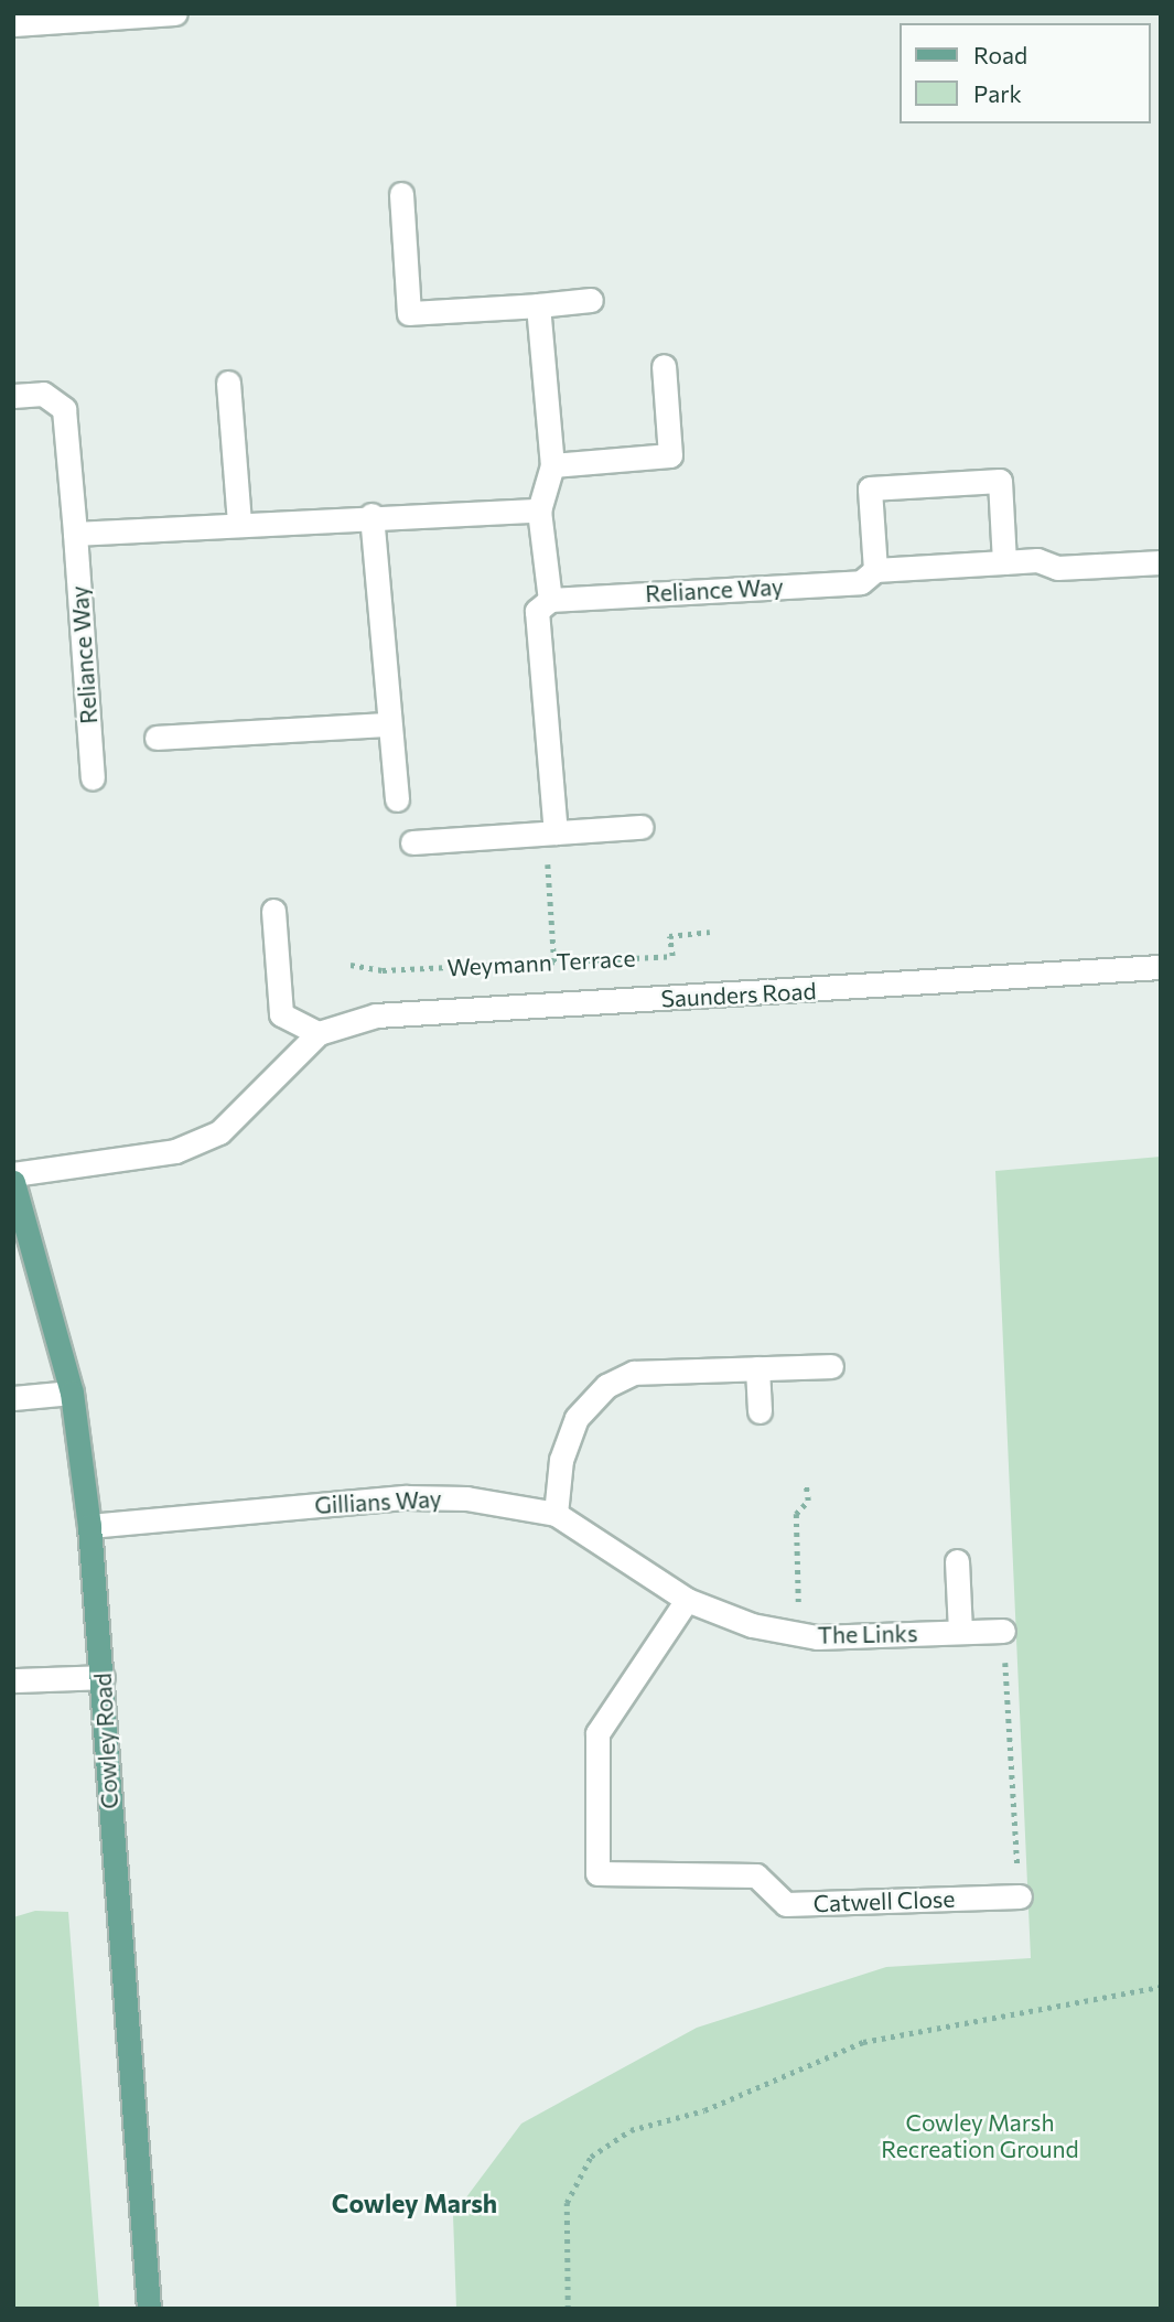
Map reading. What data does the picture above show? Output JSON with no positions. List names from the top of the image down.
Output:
{
  "streets": {
    "main road": ["Cowley Road"],
    "street": [
      "Reliance Way",
      "Saunders Road",
      "Gillians Way",
      "The Links",
      "Catwell Close"
    ],
    "path": ["Weymann Terrace"]
  },
  "crossings": [
    ["Gillians Way", "The Links"],
    ["Gillians Way", "Cowley Road"],
    ["Gillians Way", "Catwell Close"],
    ["The Links", "Catwell Close"]
  ],
  "districts": ["Cowley Marsh"],
  "parks": ["Cowley Marsh Recreation Ground"],
  "legend": ["Road", "Park"]
}
